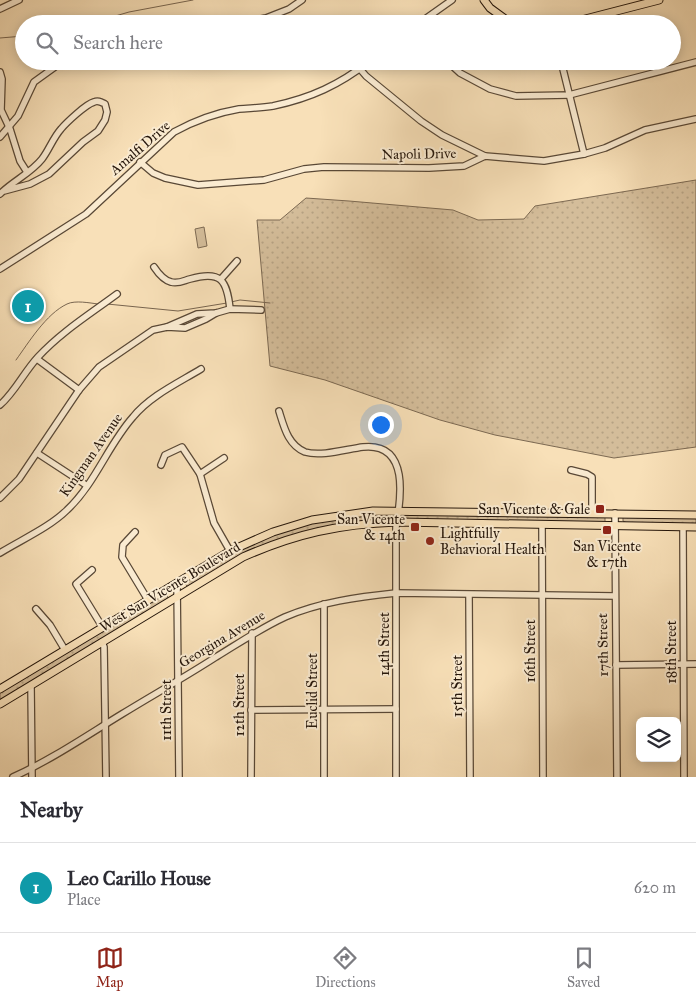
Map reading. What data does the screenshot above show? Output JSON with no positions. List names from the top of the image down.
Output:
{
  "streets": {
    "main road": ["West San Vicente Boulevard"],
    "street": [
      "Amalfi Drive",
      "Napoli Drive",
      "Kingman Avenue",
      "Georgina Avenue",
      "14th Street",
      "17th Street",
      "16th Street",
      "18th Street",
      "15th Street",
      "Euclid Street",
      "12th Street",
      "11th Street"
    ]
  },
  "crossings": [
    ["Amalfi Drive", "Napoli Drive"],
    ["West San Vicente Boulevard", "14th Street"],
    ["West San Vicente Boulevard", "17th Street"],
    ["West San Vicente Boulevard", "16th Street"],
    ["West San Vicente Boulevard", "18th Street"],
    ["West San Vicente Boulevard", "11th Street"],
    ["Georgina Avenue", "14th Street"],
    ["Georgina Avenue", "17th Street"],
    ["Georgina Avenue", "16th Street"],
    ["Georgina Avenue", "15th Street"],
    ["Georgina Avenue", "Euclid Street"],
    ["Georgina Avenue", "12th Street"],
    ["Georgina Avenue", "11th Street"]
  ],
  "places": {
    "transit": ["San Vicente & Gale", "San Vicente & 14th", "San Vicente & 17th"],
    "other": ["Lightfully Behavioral Health"]
  },
  "page": {
    "search": "Search here",
    "pins": "1",
    "heading": "Nearby",
    "list": [
      {
        "mark": "1",
        "name": "Leo Carillo House",
        "note": "Place",
        "value": "620 m"
      }
    ],
    "nav": ["Map", "Directions", "Saved"]
  }
}
